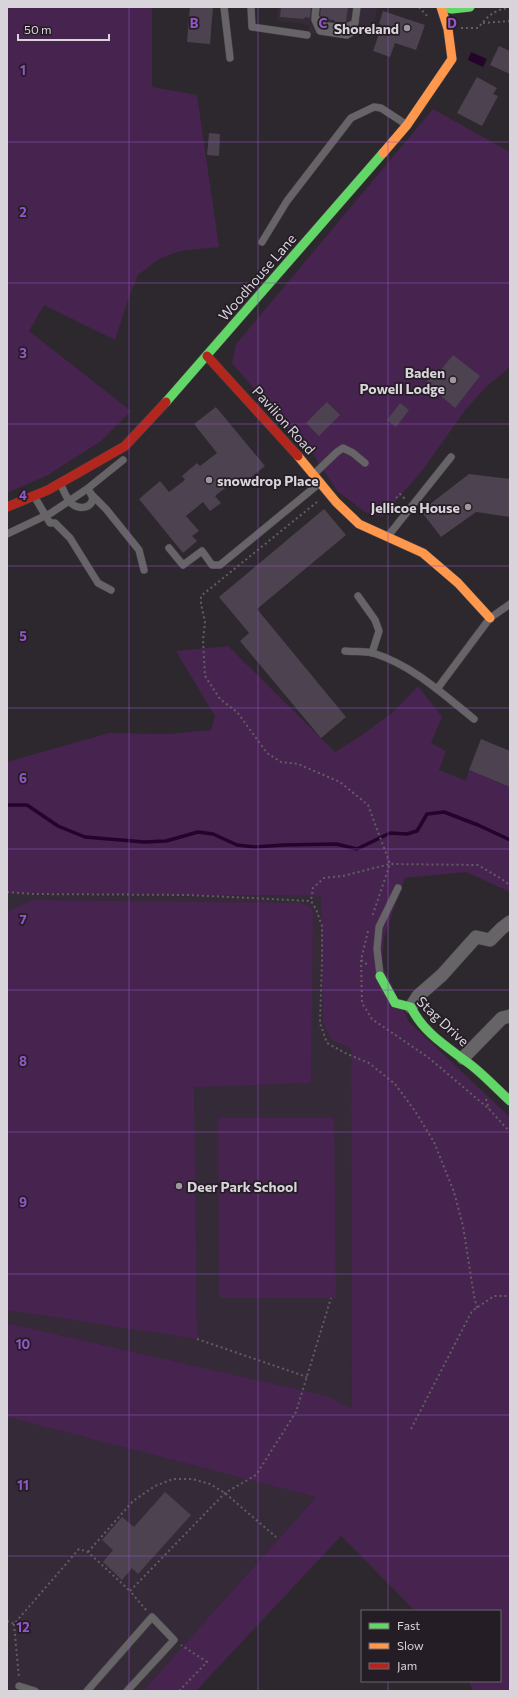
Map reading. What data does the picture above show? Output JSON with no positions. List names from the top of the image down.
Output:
{
  "streets": {
    "street": ["Woodhouse Lane", "Pavilion Road", "Stag Drive"]
  },
  "crossings": [
    ["Woodhouse Lane", "Pavilion Road"]
  ],
  "places": [
    "Shoreland",
    "Baden Powell Lodge",
    "snowdrop Place",
    "Jellicoe House",
    "Deer Park School"
  ],
  "legend": ["Fast", "Slow", "Jam"],
  "scale_bar": "50 m",
  "grid": {
    "columns": ["B", "C", "D"],
    "rows": [
      "1",
      "2",
      "3",
      "4",
      "5",
      "6",
      "7",
      "8",
      "9",
      "10",
      "11",
      "12"
    ]
  }
}
